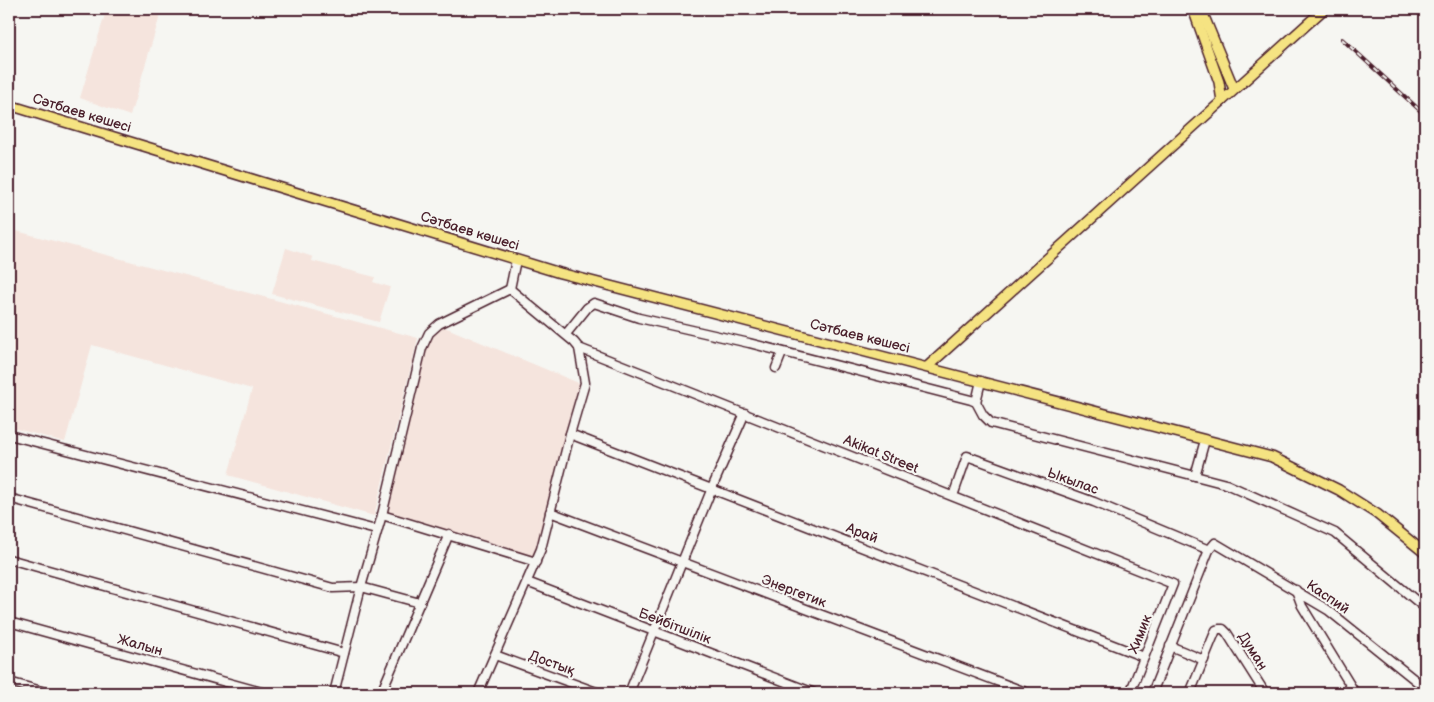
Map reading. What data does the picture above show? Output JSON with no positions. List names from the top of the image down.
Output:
{
  "streets": {
    "main road": ["Сәтбаев көшесі"],
    "street": [
      "Akikat Street",
      "Ыкылас",
      "Арай",
      "Энергетик",
      "Каспий",
      "Бейбітшілік",
      "Химик",
      "Жалын",
      "Думан",
      "Достық"
    ]
  },
  "crossings": [
    ["Akikat Street", "Ыкылас"],
    ["Akikat Street", "Химик"],
    ["Ыкылас", "Каспий"],
    ["Арай", "Химик"]
  ]
}
